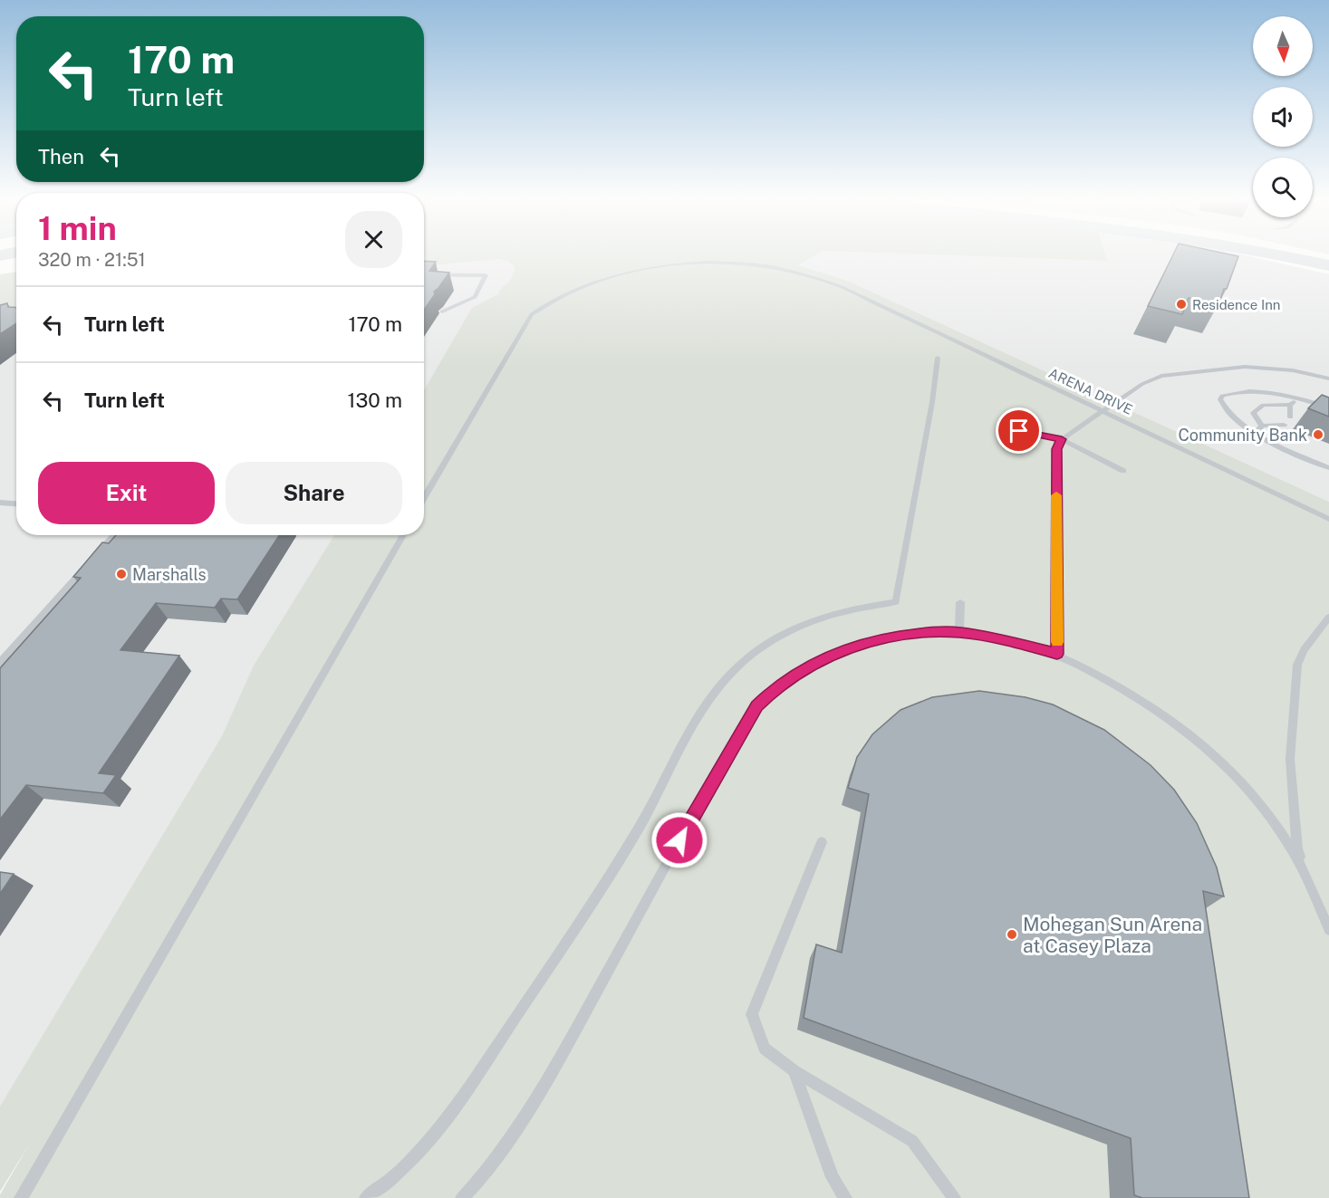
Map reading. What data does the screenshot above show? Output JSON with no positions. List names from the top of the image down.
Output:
{
  "streets": {
    "lane": ["ARENA DRIVE"]
  },
  "places": [
    "Residence Inn",
    "Community Bank",
    "Marshalls",
    "Mohegan Sun Arena at Casey Plaza"
  ],
  "north": "bottom",
  "page": {
    "turn": ["170 m", "Turn left"],
    "then": "Then",
    "heading": ["1 min", "320 m · 21:51"],
    "list": [
      {
        "name": "Turn left",
        "value": "170 m"
      },
      {
        "name": "Turn left",
        "value": "130 m"
      }
    ],
    "buttons": ["Exit", "Share"]
  }
}
